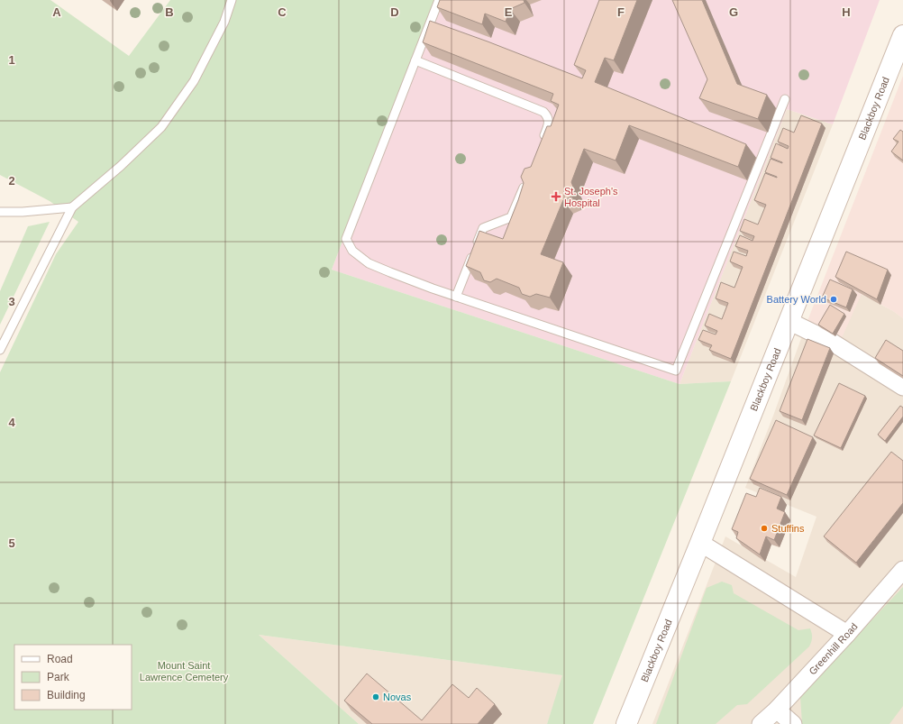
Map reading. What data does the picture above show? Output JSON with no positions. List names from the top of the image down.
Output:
{
  "streets": {
    "main road": ["Blackboy Road"],
    "street": ["Greenhill Road"]
  },
  "parks": ["Mount Saint Lawrence Cemetery"],
  "places": {
    "health": ["St. Joseph's Hospital"],
    "other": ["Battery World", "Stuffins", "Novas"]
  },
  "legend": ["Road", "Park", "Building"],
  "grid": {
    "columns": [
      "A",
      "B",
      "C",
      "D",
      "E",
      "F",
      "G",
      "H"
    ],
    "rows": [
      "1",
      "2",
      "3",
      "4",
      "5"
    ]
  }
}
